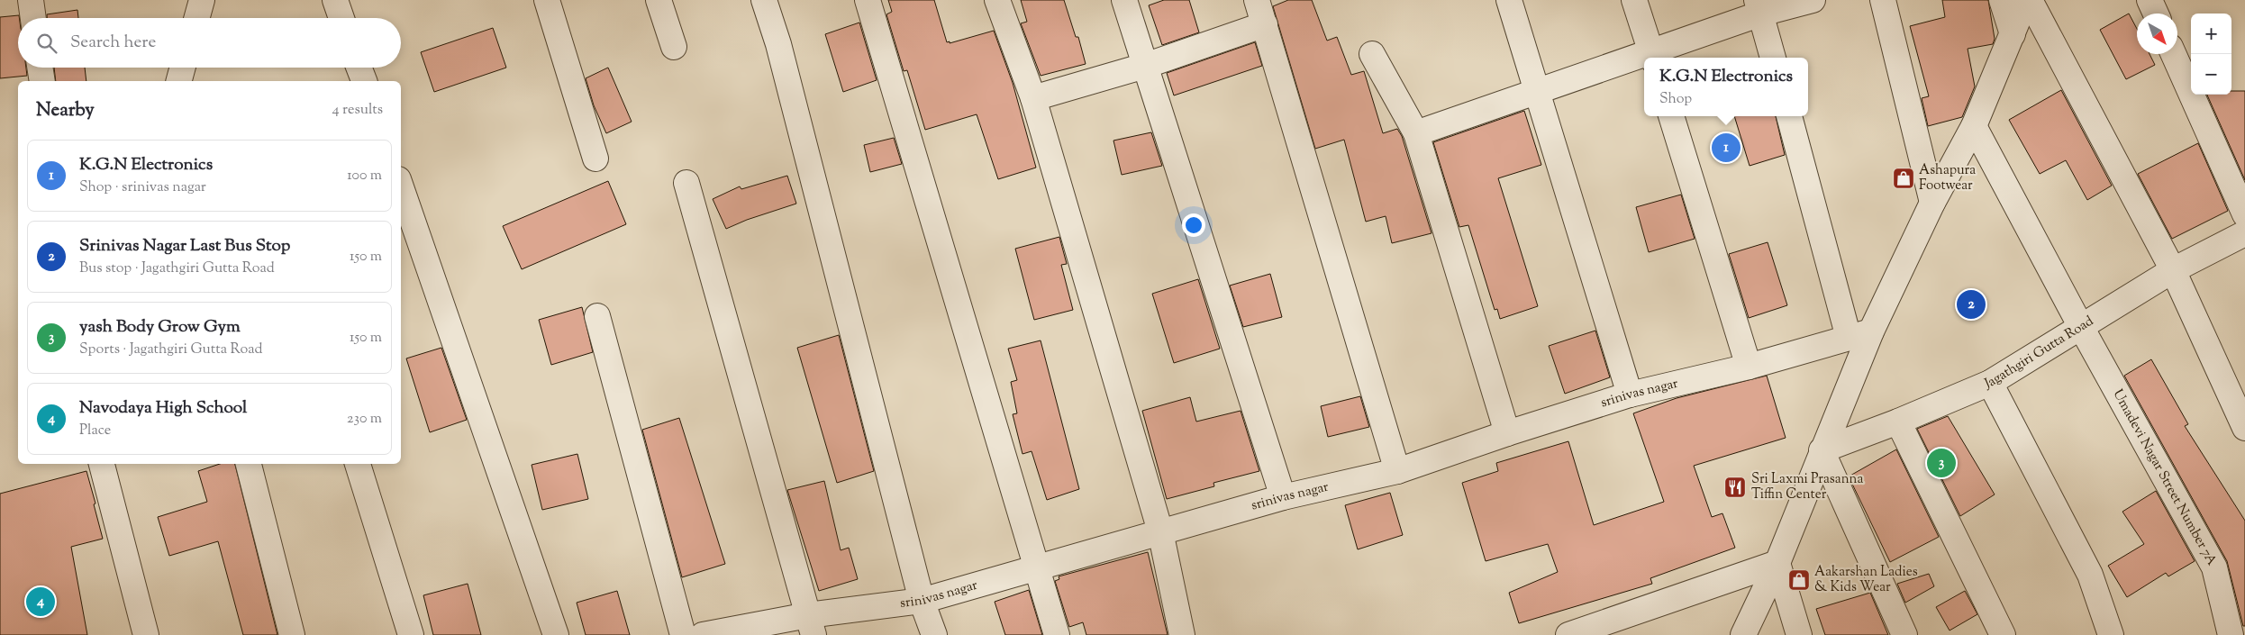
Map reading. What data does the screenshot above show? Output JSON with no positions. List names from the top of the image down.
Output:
{
  "streets": {
    "street": ["Jagathgiri Gutta Road", "srinivas nagar", "Umadevi Nagar Street Number 7A"]
  },
  "crossings": [
    ["Jagathgiri Gutta Road", "Umadevi Nagar Street Number 7A"]
  ],
  "places": {
    "shop": ["Ashapura Footwear", "Aakarshan Ladies & Kids Wear"],
    "restaurant": ["Sri Laxmi Prasanna Tiffin Center"]
  },
  "north": "bottom right",
  "page": {
    "map_buttons": ["+", "−"],
    "search": "Search here",
    "popup": ["K.G.N Electronics", "Shop"],
    "heading": ["Nearby", "4 results"],
    "pins": [
      "1",
      "2",
      "3",
      "4"
    ],
    "list": [
      {
        "mark": "1",
        "name": "K.G.N Electronics",
        "note": "Shop · srinivas nagar",
        "value": "100 m"
      },
      {
        "mark": "2",
        "name": "Srinivas Nagar Last Bus Stop",
        "note": "Bus stop · Jagathgiri Gutta Road",
        "value": "150 m"
      },
      {
        "mark": "3",
        "name": "yash Body Grow Gym",
        "note": "Sports · Jagathgiri Gutta Road",
        "value": "150 m"
      },
      {
        "mark": "4",
        "name": "Navodaya High School",
        "note": "Place",
        "value": "230 m"
      }
    ]
  }
}
